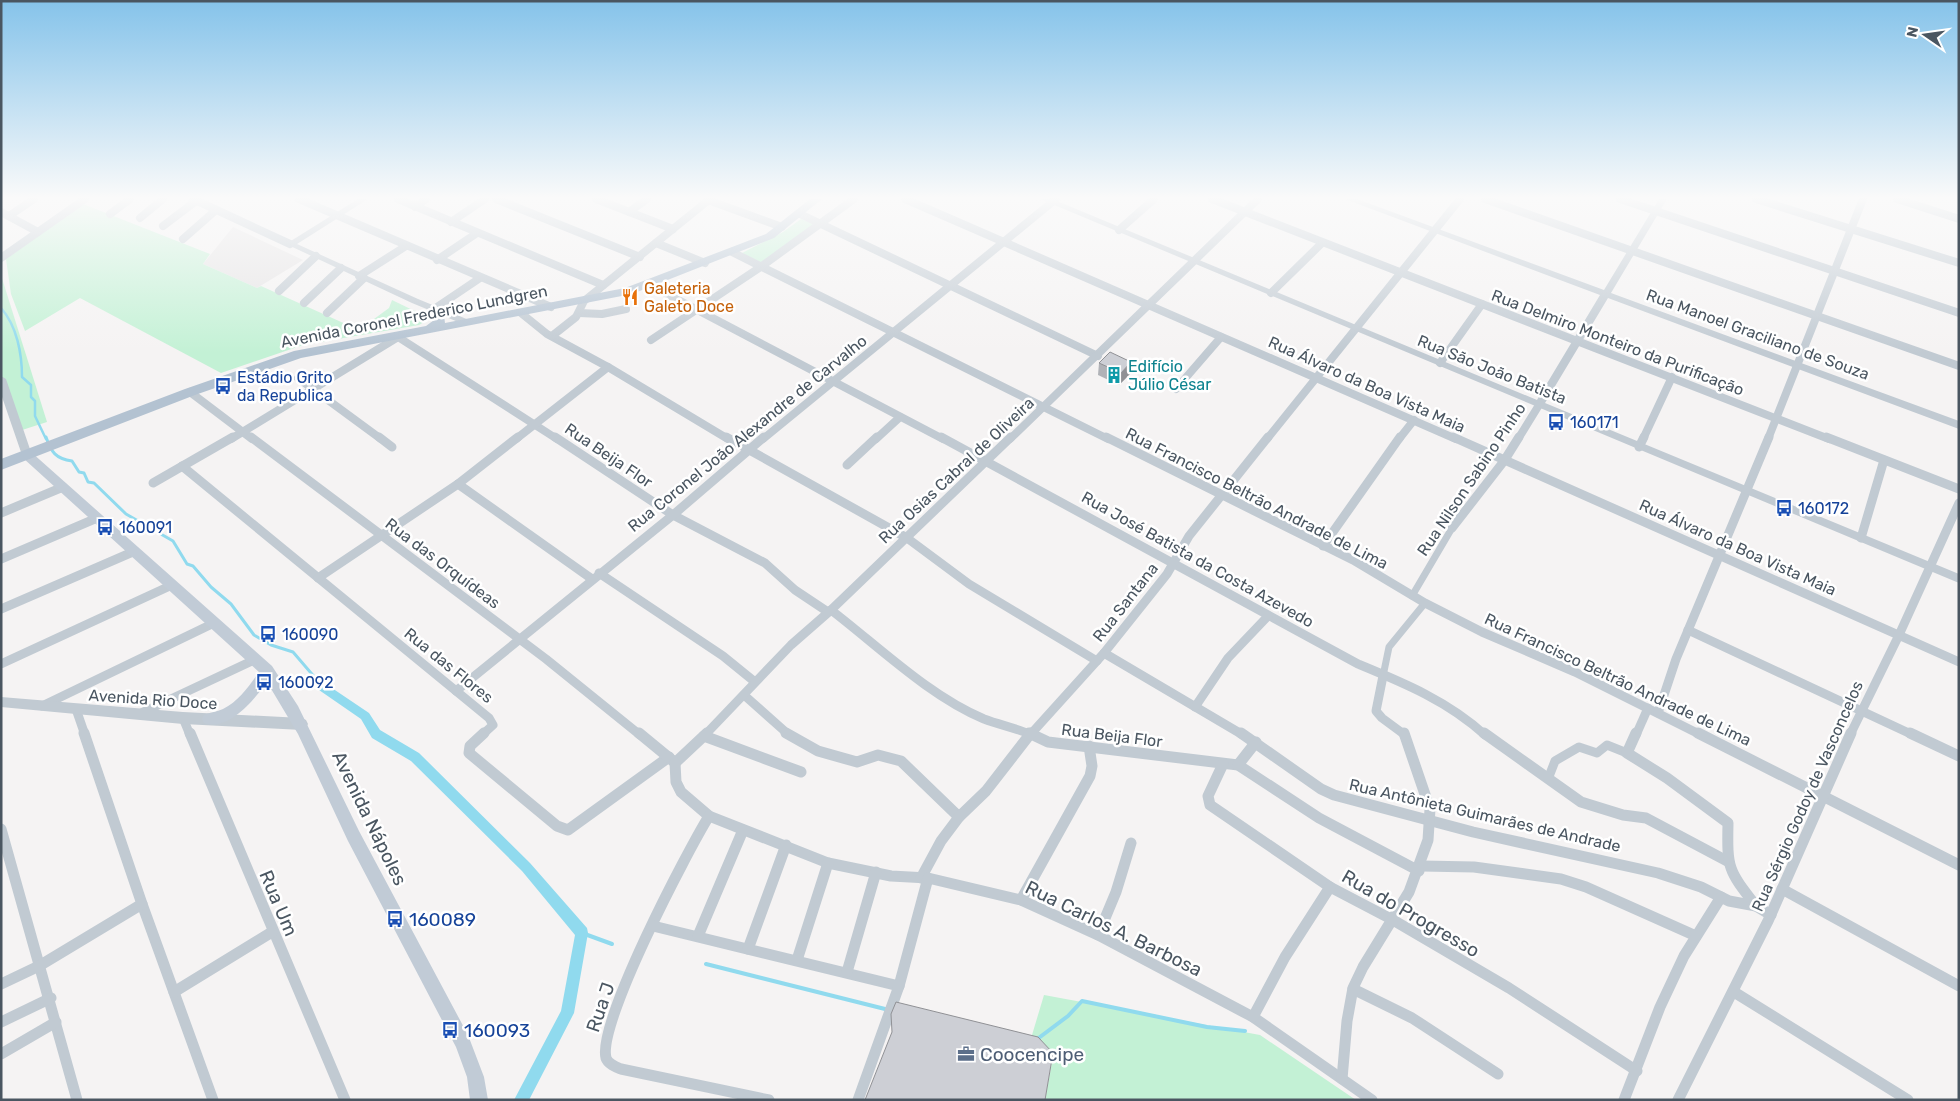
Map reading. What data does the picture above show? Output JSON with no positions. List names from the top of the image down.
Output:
{
  "streets": {
    "main road": ["Avenida Coronel Frederico Lundgren", "Avenida Nápoles"],
    "street": [
      "Rua Manoel Graciliano de Souza",
      "Rua Delmiro Monteiro da Purificação",
      "Rua São João Batista",
      "Rua Álvaro da Boa Vista Maia",
      "Rua Coronel João Alexandre de Carvalho",
      "Rua Beija Flor",
      "Rua Osias Cabral de Oliveira",
      "Rua Nilson Sabino Pinho",
      "Rua Francisco Beltrão Andrade de Lima",
      "Rua José Batista da Costa Azevedo",
      "Rua das Orquídeas",
      "Rua Santana",
      "Rua das Flores",
      "Avenida Rio Doce",
      "Rua Sérgio Godoy de Vasconcelos",
      "Rua Antônieta Guimarães de Andrade",
      "Rua Um",
      "Rua do Progresso",
      "Rua Carlos A. Barbosa",
      "Rua J"
    ]
  },
  "crossings": [
    ["Avenida Coronel Frederico Lundgren", "Rua Beija Flor"],
    ["Avenida Coronel Frederico Lundgren", "Rua Francisco Beltrão Andrade de Lima"],
    ["Avenida Coronel Frederico Lundgren", "Rua José Batista da Costa Azevedo"],
    ["Avenida Coronel Frederico Lundgren", "Rua das Orquídeas"],
    ["Avenida Coronel Frederico Lundgren", "Rua Antônieta Guimarães de Andrade"],
    ["Avenida Coronel Frederico Lundgren", "Avenida Nápoles"],
    ["Rua Manoel Graciliano de Souza", "Rua Nilson Sabino Pinho"],
    ["Rua Delmiro Monteiro da Purificação", "Rua Nilson Sabino Pinho"],
    ["Rua Delmiro Monteiro da Purificação", "Rua Santana"],
    ["Rua São João Batista", "Rua Osias Cabral de Oliveira"],
    ["Rua São João Batista", "Rua Nilson Sabino Pinho"],
    ["Rua São João Batista", "Rua Santana"],
    ["Rua São João Batista", "Rua Sérgio Godoy de Vasconcelos"],
    ["Rua Álvaro da Boa Vista Maia", "Rua Osias Cabral de Oliveira"],
    ["Rua Álvaro da Boa Vista Maia", "Rua Nilson Sabino Pinho"],
    ["Rua Álvaro da Boa Vista Maia", "Rua Santana"],
    ["Rua Álvaro da Boa Vista Maia", "Rua Sérgio Godoy de Vasconcelos"],
    ["Rua Coronel João Alexandre de Carvalho", "Rua Beija Flor"],
    ["Rua Coronel João Alexandre de Carvalho", "Rua Francisco Beltrão Andrade de Lima"],
    ["Rua Coronel João Alexandre de Carvalho", "Rua José Batista da Costa Azevedo"],
    ["Rua Coronel João Alexandre de Carvalho", "Rua das Orquídeas"],
    ["Rua Coronel João Alexandre de Carvalho", "Rua das Flores"],
    ["Rua Coronel João Alexandre de Carvalho", "Rua Antônieta Guimarães de Andrade"],
    ["Rua Beija Flor", "Rua Osias Cabral de Oliveira"],
    ["Rua Beija Flor", "Rua Santana"],
    ["Rua Beija Flor", "Rua do Progresso"],
    ["Rua Osias Cabral de Oliveira", "Rua Francisco Beltrão Andrade de Lima"],
    ["Rua Osias Cabral de Oliveira", "Rua José Batista da Costa Azevedo"],
    ["Rua Osias Cabral de Oliveira", "Rua das Orquídeas"],
    ["Rua Osias Cabral de Oliveira", "Rua das Flores"],
    ["Rua Osias Cabral de Oliveira", "Rua Antônieta Guimarães de Andrade"],
    ["Rua Osias Cabral de Oliveira", "Rua Carlos A. Barbosa"],
    ["Rua Nilson Sabino Pinho", "Rua Francisco Beltrão Andrade de Lima"],
    ["Rua Francisco Beltrão Andrade de Lima", "Rua Santana"],
    ["Rua Francisco Beltrão Andrade de Lima", "Rua Sérgio Godoy de Vasconcelos"],
    ["Rua José Batista da Costa Azevedo", "Rua Santana"],
    ["Rua das Orquídeas", "Rua das Flores"],
    ["Rua das Orquídeas", "Rua Carlos A. Barbosa"],
    ["Rua Santana", "Rua Antônieta Guimarães de Andrade"],
    ["Rua Santana", "Rua Carlos A. Barbosa"],
    ["Rua das Flores", "Rua Carlos A. Barbosa"],
    ["Avenida Rio Doce", "Avenida Nápoles"],
    ["Avenida Rio Doce", "Rua Um"],
    ["Rua Sérgio Godoy de Vasconcelos", "Rua Antônieta Guimarães de Andrade"],
    ["Rua Carlos A. Barbosa", "Rua J"]
  ],
  "places": {
    "restaurant": ["Galeteria Galeto Doce"],
    "building": ["Edifício Júlio César"],
    "bus stop": [
      "Estádio Grito da Republica",
      "160171",
      "160172",
      "160091",
      "160090",
      "160092",
      "160089",
      "160093"
    ],
    "office": ["Coocencipe"]
  },
  "north": "left"
}
